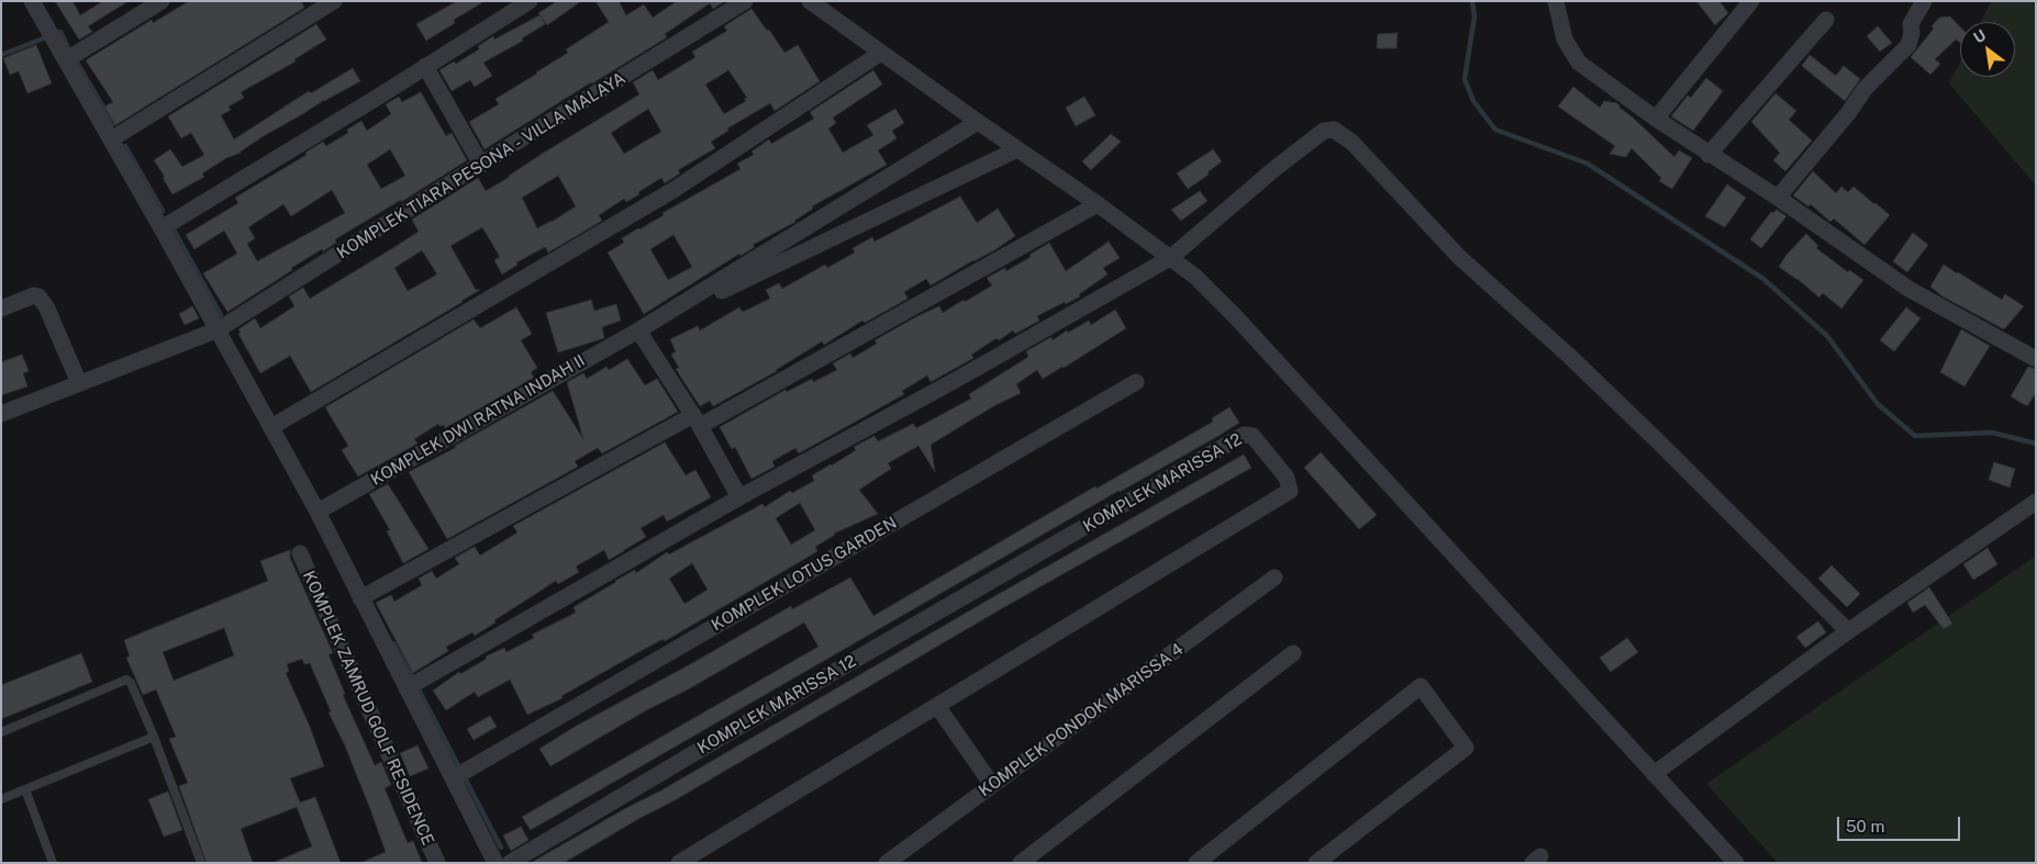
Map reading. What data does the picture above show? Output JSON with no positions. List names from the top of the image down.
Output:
{
  "streets": {
    "street": [
      "KOMPLEK TIARA PESONA - VILLA MALAYA",
      "KOMPLEK DWI RATNA INDAH II",
      "KOMPLEK MARISSA 12",
      "KOMPLEK LOTUS GARDEN",
      "KOMPLEK ZAMRUD GOLF RESIDENCE",
      "KOMPLEK PONDOK MARISSA 4"
    ]
  },
  "scale_bar": "50 m",
  "north": "top left"
}
